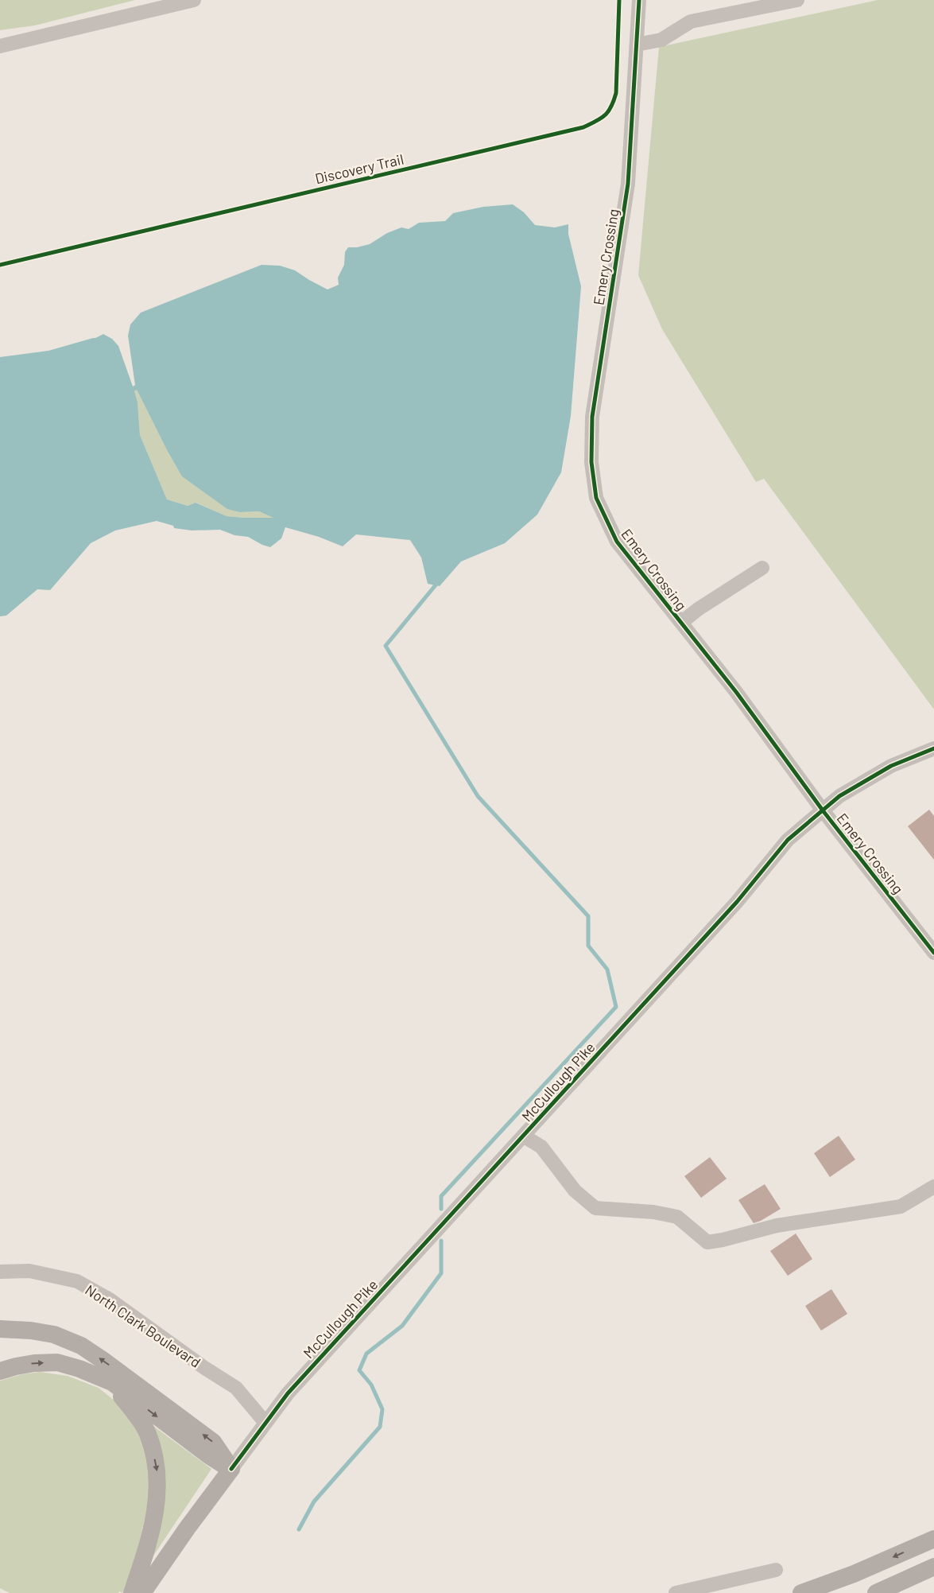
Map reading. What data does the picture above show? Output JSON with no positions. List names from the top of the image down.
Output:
{
  "streets": {
    "main road": ["McCullough Pike"],
    "street": ["Emery Crossing", "North Clark Boulevard"],
    "cycle path": ["Discovery Trail"]
  },
  "crossings": [
    ["Emery Crossing", "McCullough Pike"],
    ["McCullough Pike", "North Clark Boulevard"]
  ]
}
